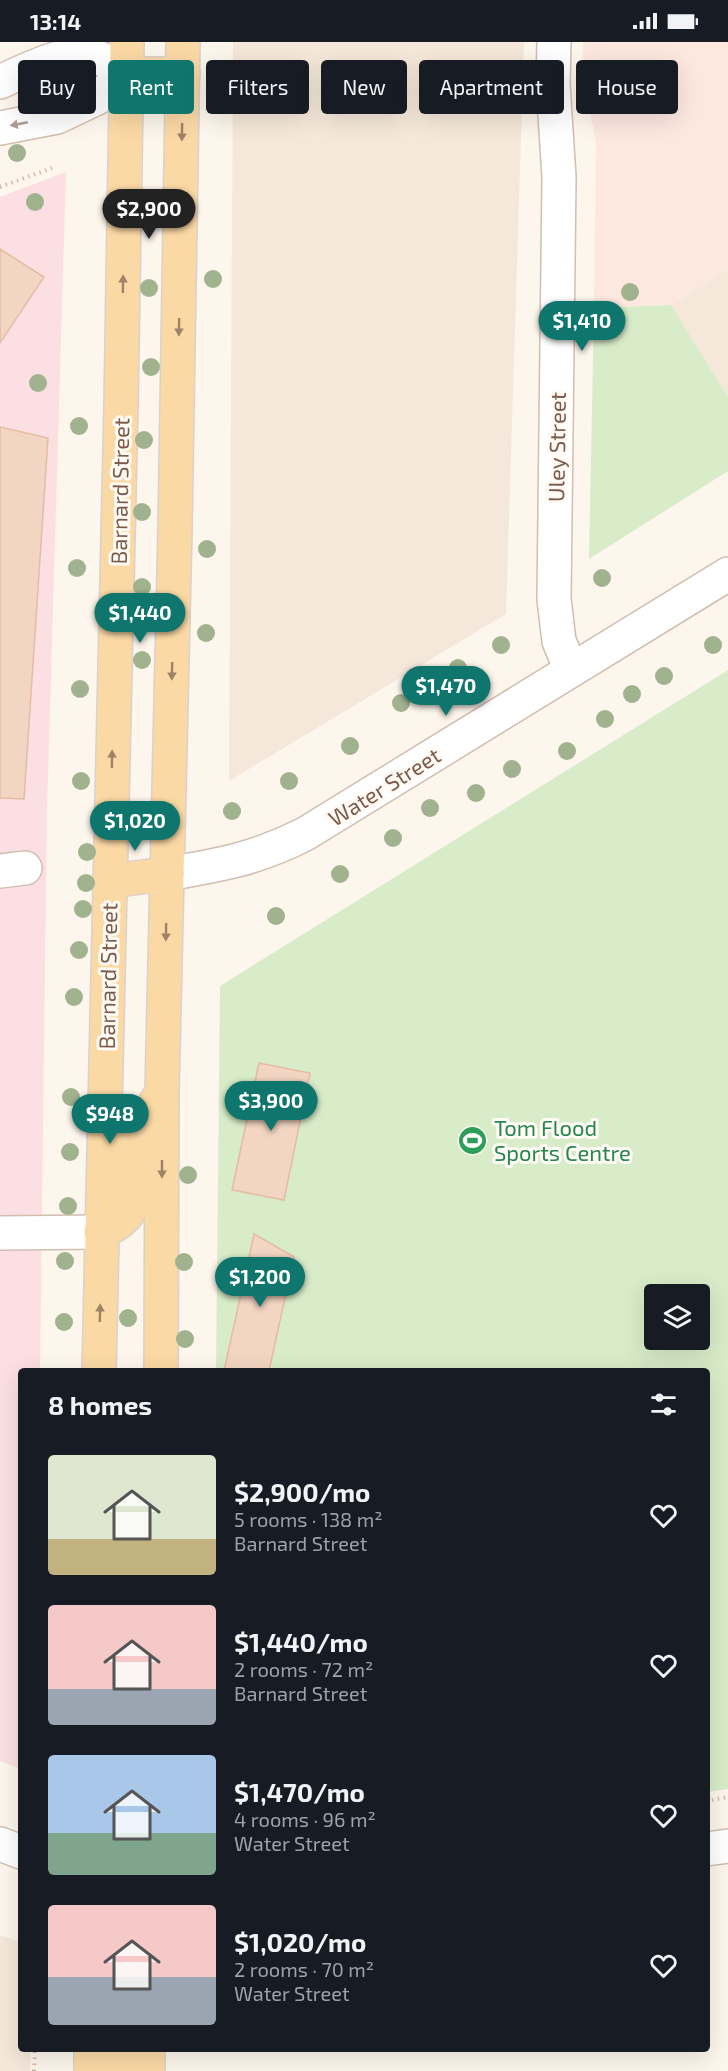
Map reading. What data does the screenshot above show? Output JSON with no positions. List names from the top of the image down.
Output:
{
  "streets": {
    "main road": ["Barnard Street", "Water Street"],
    "street": ["Uley Street"]
  },
  "crossings": [
    ["Uley Street", "Water Street"],
    ["Barnard Street", "Water Street"]
  ],
  "places": {
    "sports": ["Tom Flood Sports Centre"]
  },
  "page": {
    "status": "13:14",
    "chip": [
      "Buy",
      "Rent",
      "Filters",
      "New",
      "Apartment",
      "House"
    ],
    "price": [
      "$2,900",
      "$1,410",
      "$1,440",
      "$1,470",
      "$1,020",
      "$3,900",
      "$948",
      "$1,200"
    ],
    "heading": "8 homes",
    "list": [
      {
        "name": "$2,900/mo",
        "note": "5 rooms · 138 m² · Barnard Street"
      },
      {
        "name": "$1,440/mo",
        "note": "2 rooms · 72 m² · Barnard Street"
      },
      {
        "name": "$1,470/mo",
        "note": "4 rooms · 96 m² · Water Street"
      },
      {
        "name": "$1,020/mo",
        "note": "2 rooms · 70 m² · Water Street"
      }
    ]
  }
}
